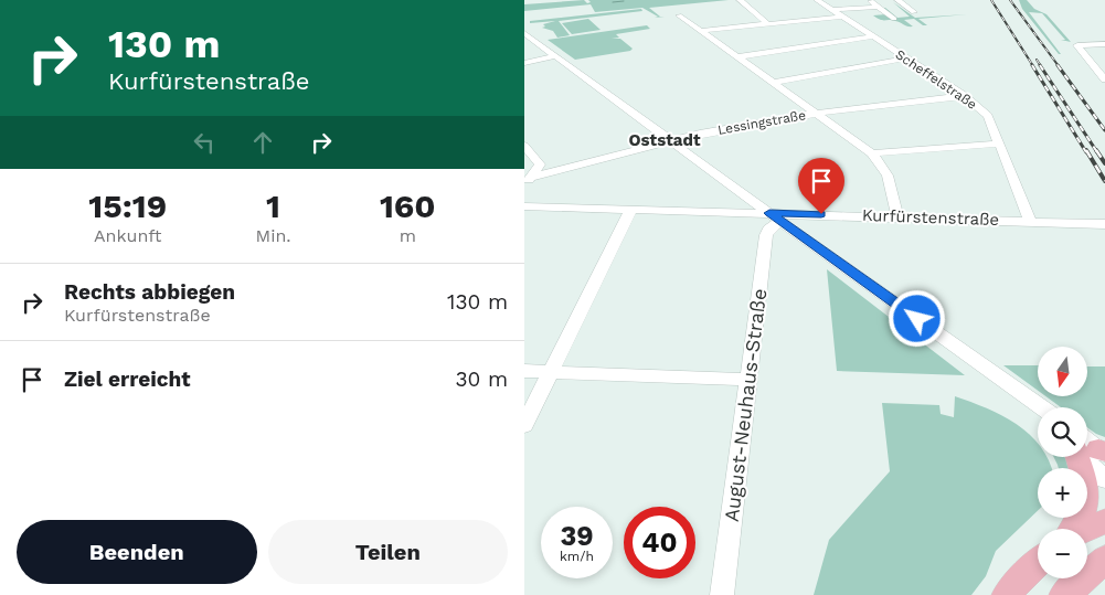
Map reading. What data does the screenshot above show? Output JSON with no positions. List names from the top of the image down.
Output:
{
  "streets": {
    "street": [
      "Scheffelstraße",
      "Lessingstraße",
      "Kurfürstenstraße",
      "August-Neuhaus-Straße"
    ]
  },
  "crossings": [
    ["Scheffelstraße", "Lessingstraße"],
    ["Scheffelstraße", "Kurfürstenstraße"],
    ["Kurfürstenstraße", "August-Neuhaus-Straße"]
  ],
  "districts": ["Oststadt"],
  "north": "bottom",
  "page": {
    "turn": ["130 m", "Kurfürstenstraße"],
    "eta": [
      "15:19",
      "Ankunft",
      "1",
      "Min.",
      "160",
      "m"
    ],
    "list": [
      {
        "name": "Rechts abbiegen",
        "note": "Kurfürstenstraße",
        "value": "130 m"
      },
      {
        "name": "Ziel erreicht",
        "value": "30 m"
      }
    ],
    "map_buttons": ["+", "−"],
    "speed": "39 km/h",
    "limit": "40",
    "buttons": ["Beenden", "Teilen"]
  }
}
